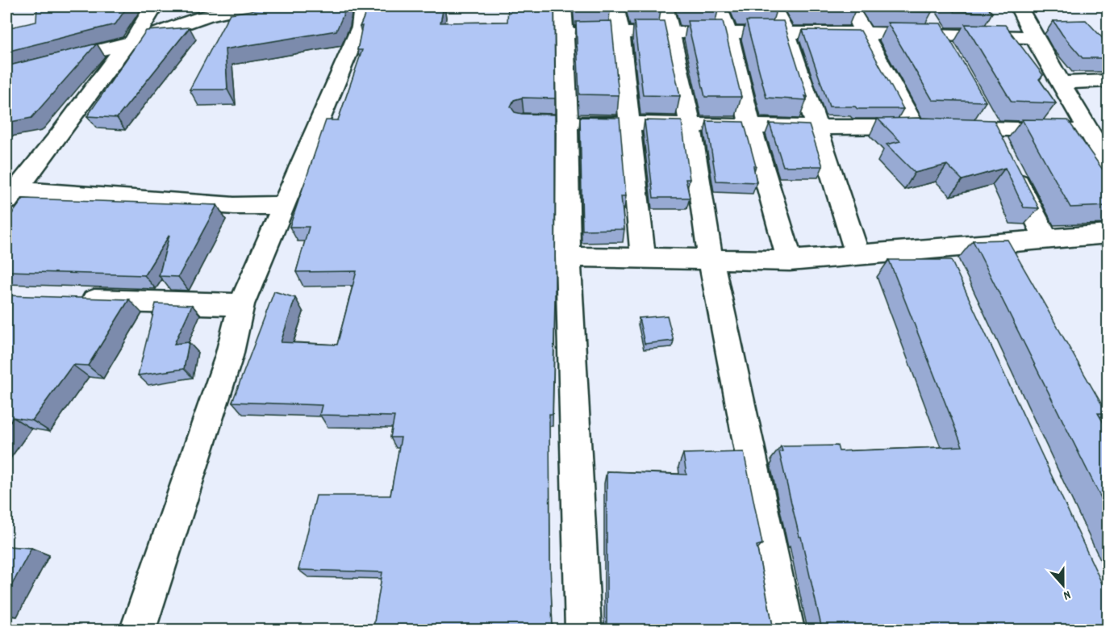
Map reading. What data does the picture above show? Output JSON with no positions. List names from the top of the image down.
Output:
{
  "north": "bottom"
}
